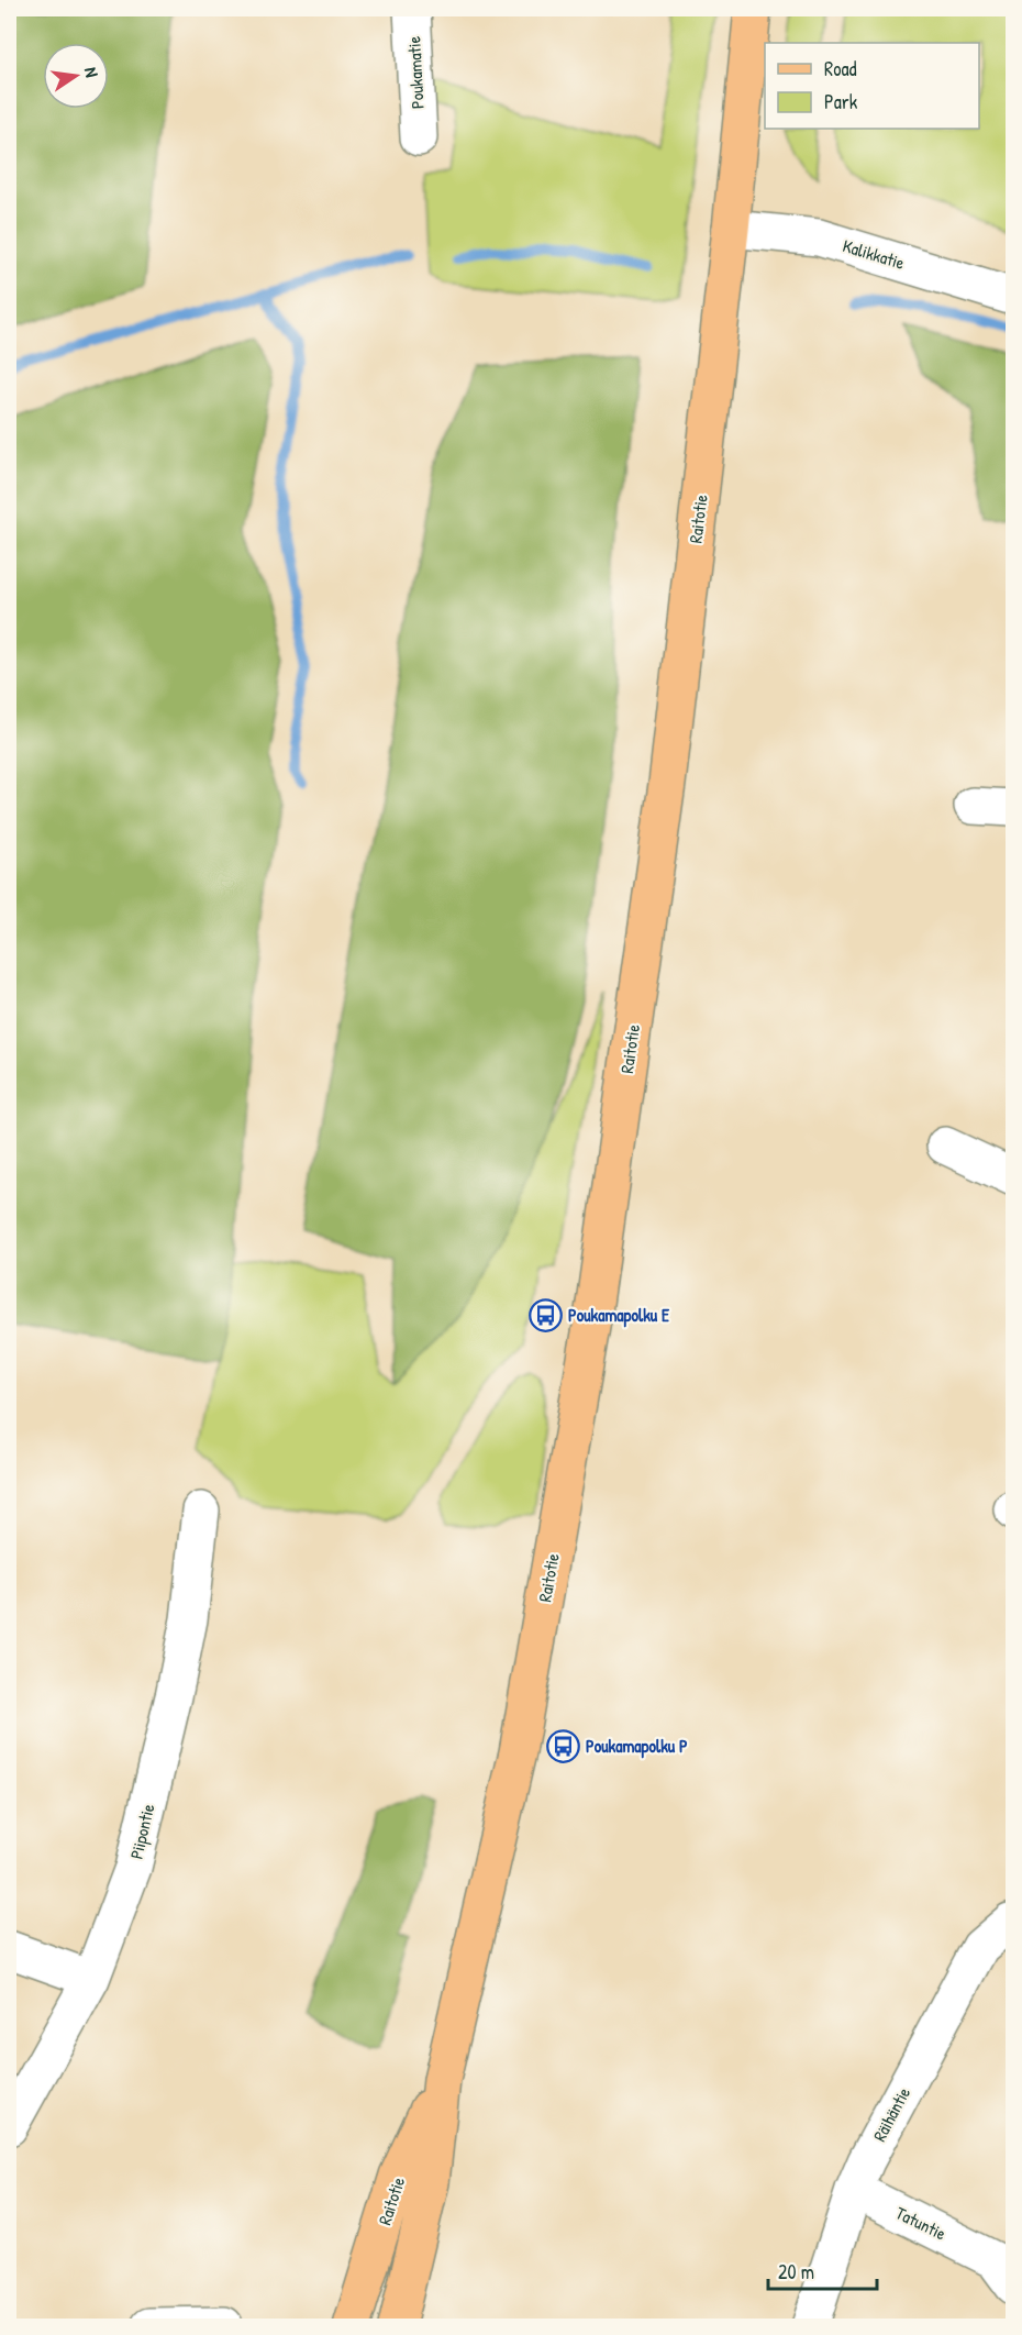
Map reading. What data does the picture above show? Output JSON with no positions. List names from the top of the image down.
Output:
{
  "streets": {
    "main road": ["Raitotie"],
    "street": [
      "Poukamatie",
      "Kalikkatie",
      "Piipontie",
      "Räihäntie",
      "Tatuntie"
    ]
  },
  "crossings": [
    ["Kalikkatie", "Raitotie"],
    ["Räihäntie", "Tatuntie"]
  ],
  "places": {
    "bus stop": ["Poukamapolku E", "Poukamapolku P"]
  },
  "legend": ["Road", "Park"],
  "scale_bar": "20 m",
  "north": "right"
}
